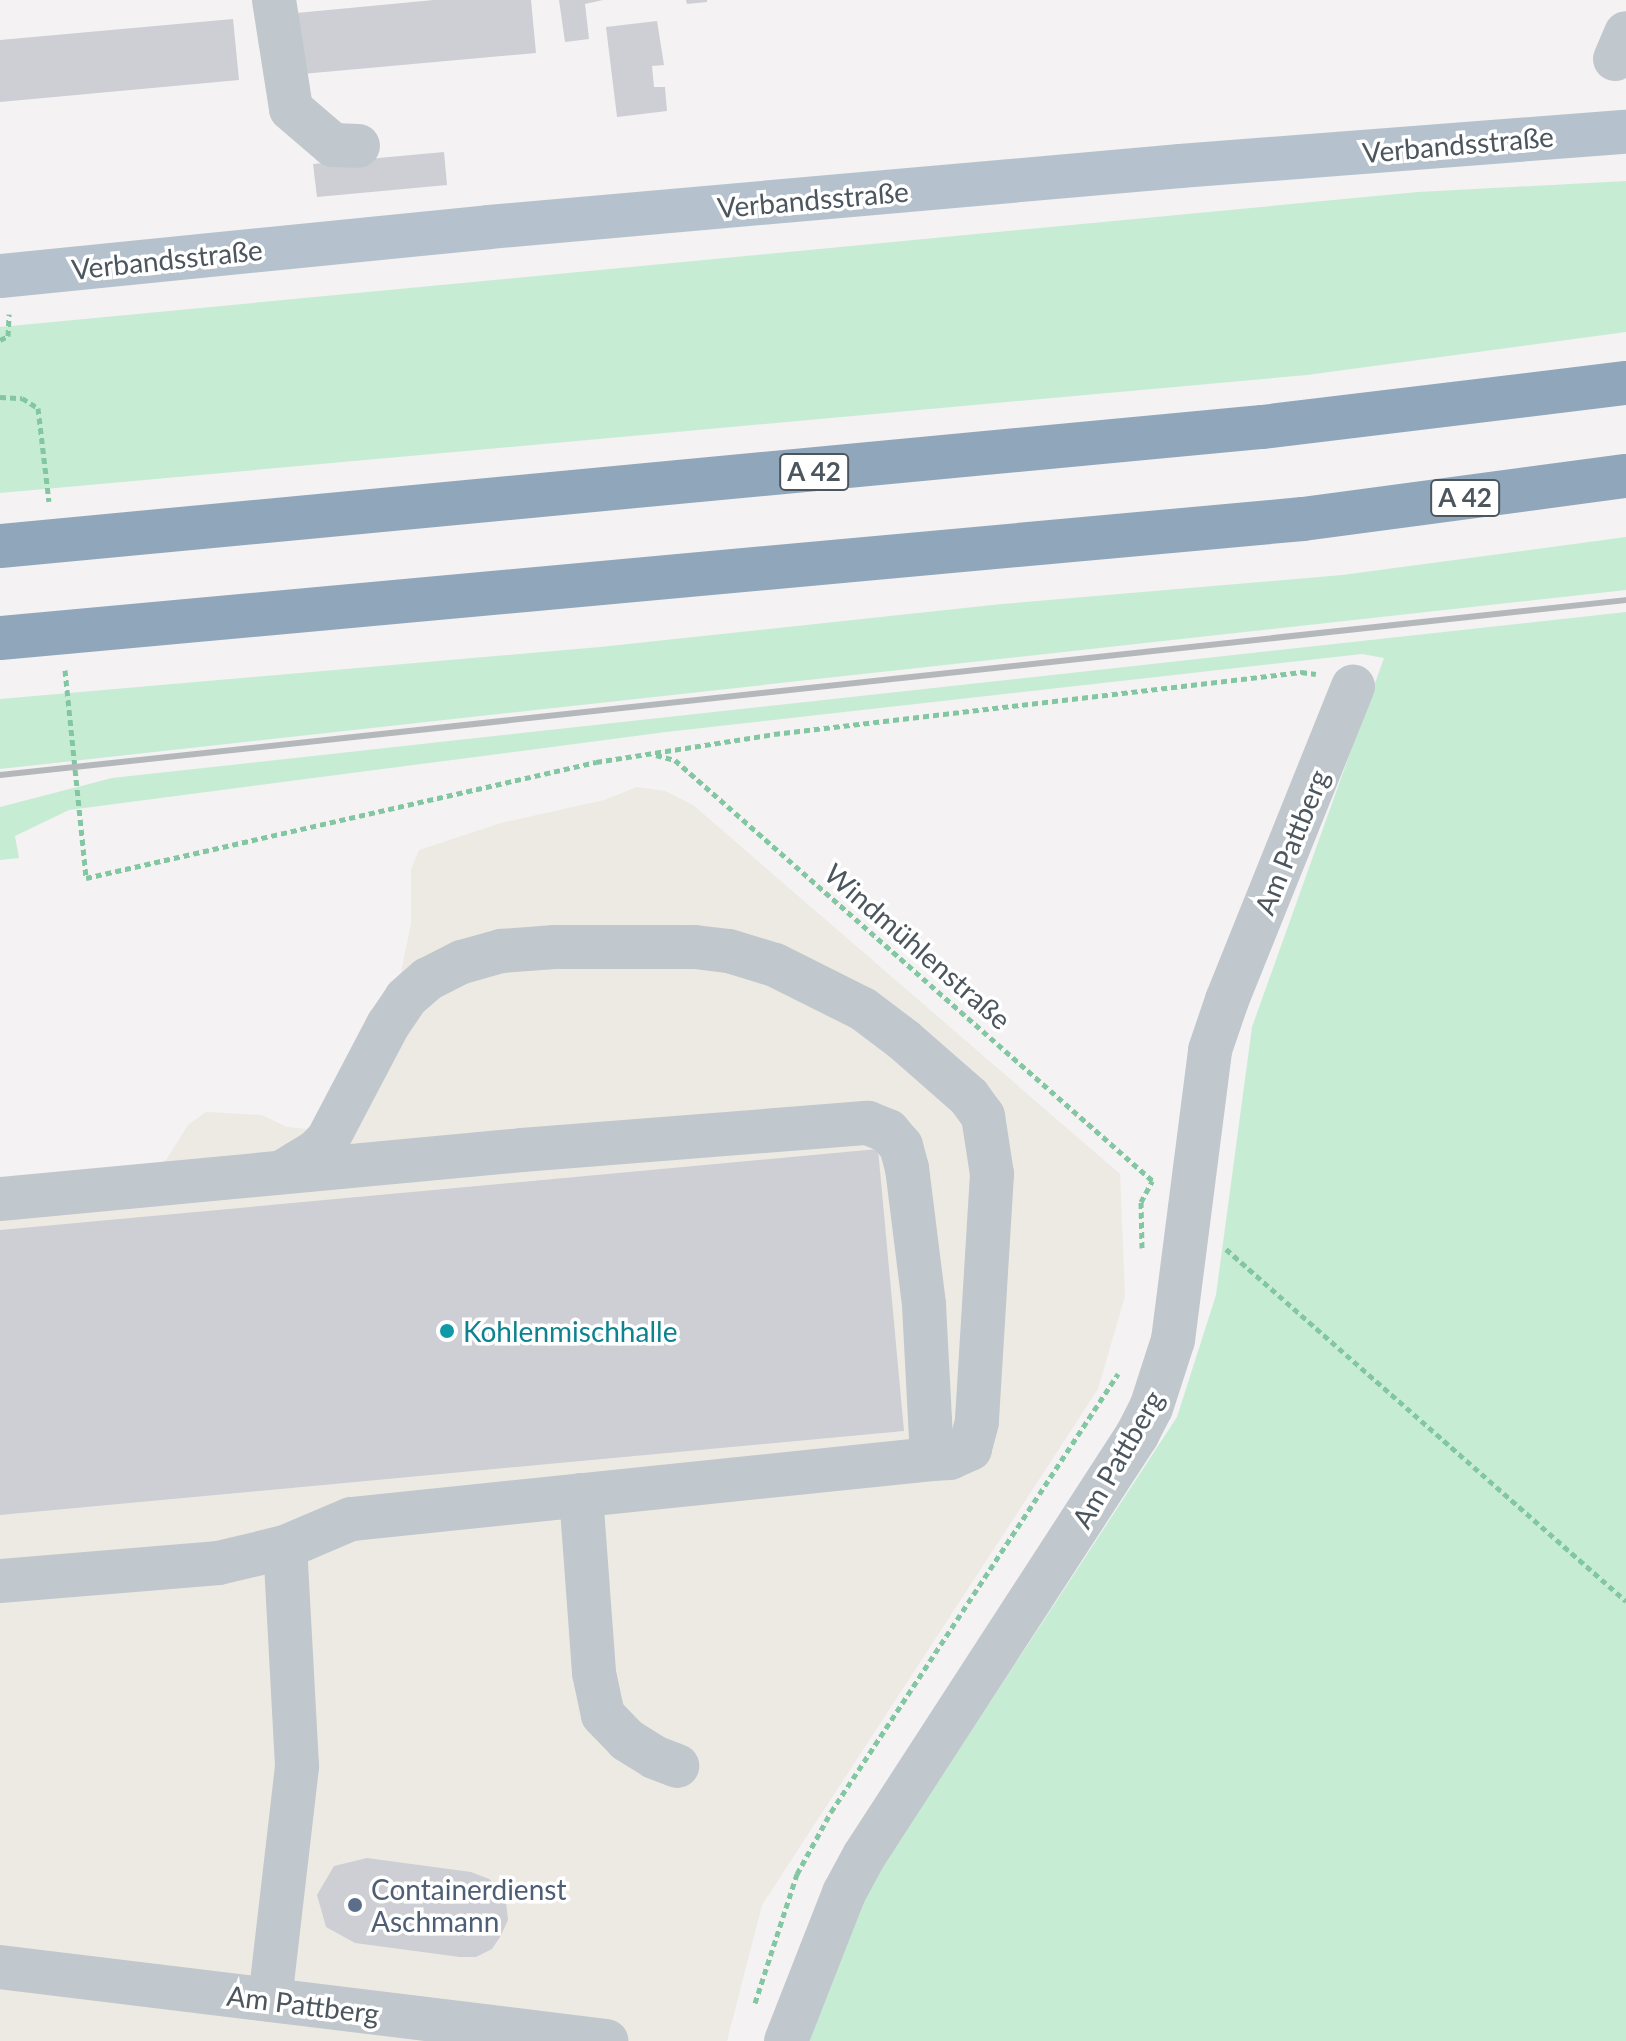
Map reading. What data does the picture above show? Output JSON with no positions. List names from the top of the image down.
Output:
{
  "streets": {
    "highway": ["A 42"],
    "main road": ["Verbandsstraße"],
    "street": ["Am Pattberg"],
    "path": ["Windmühlenstraße"]
  },
  "places": ["Kohlenmischhalle", "Containerdienst Aschmann"]
}
